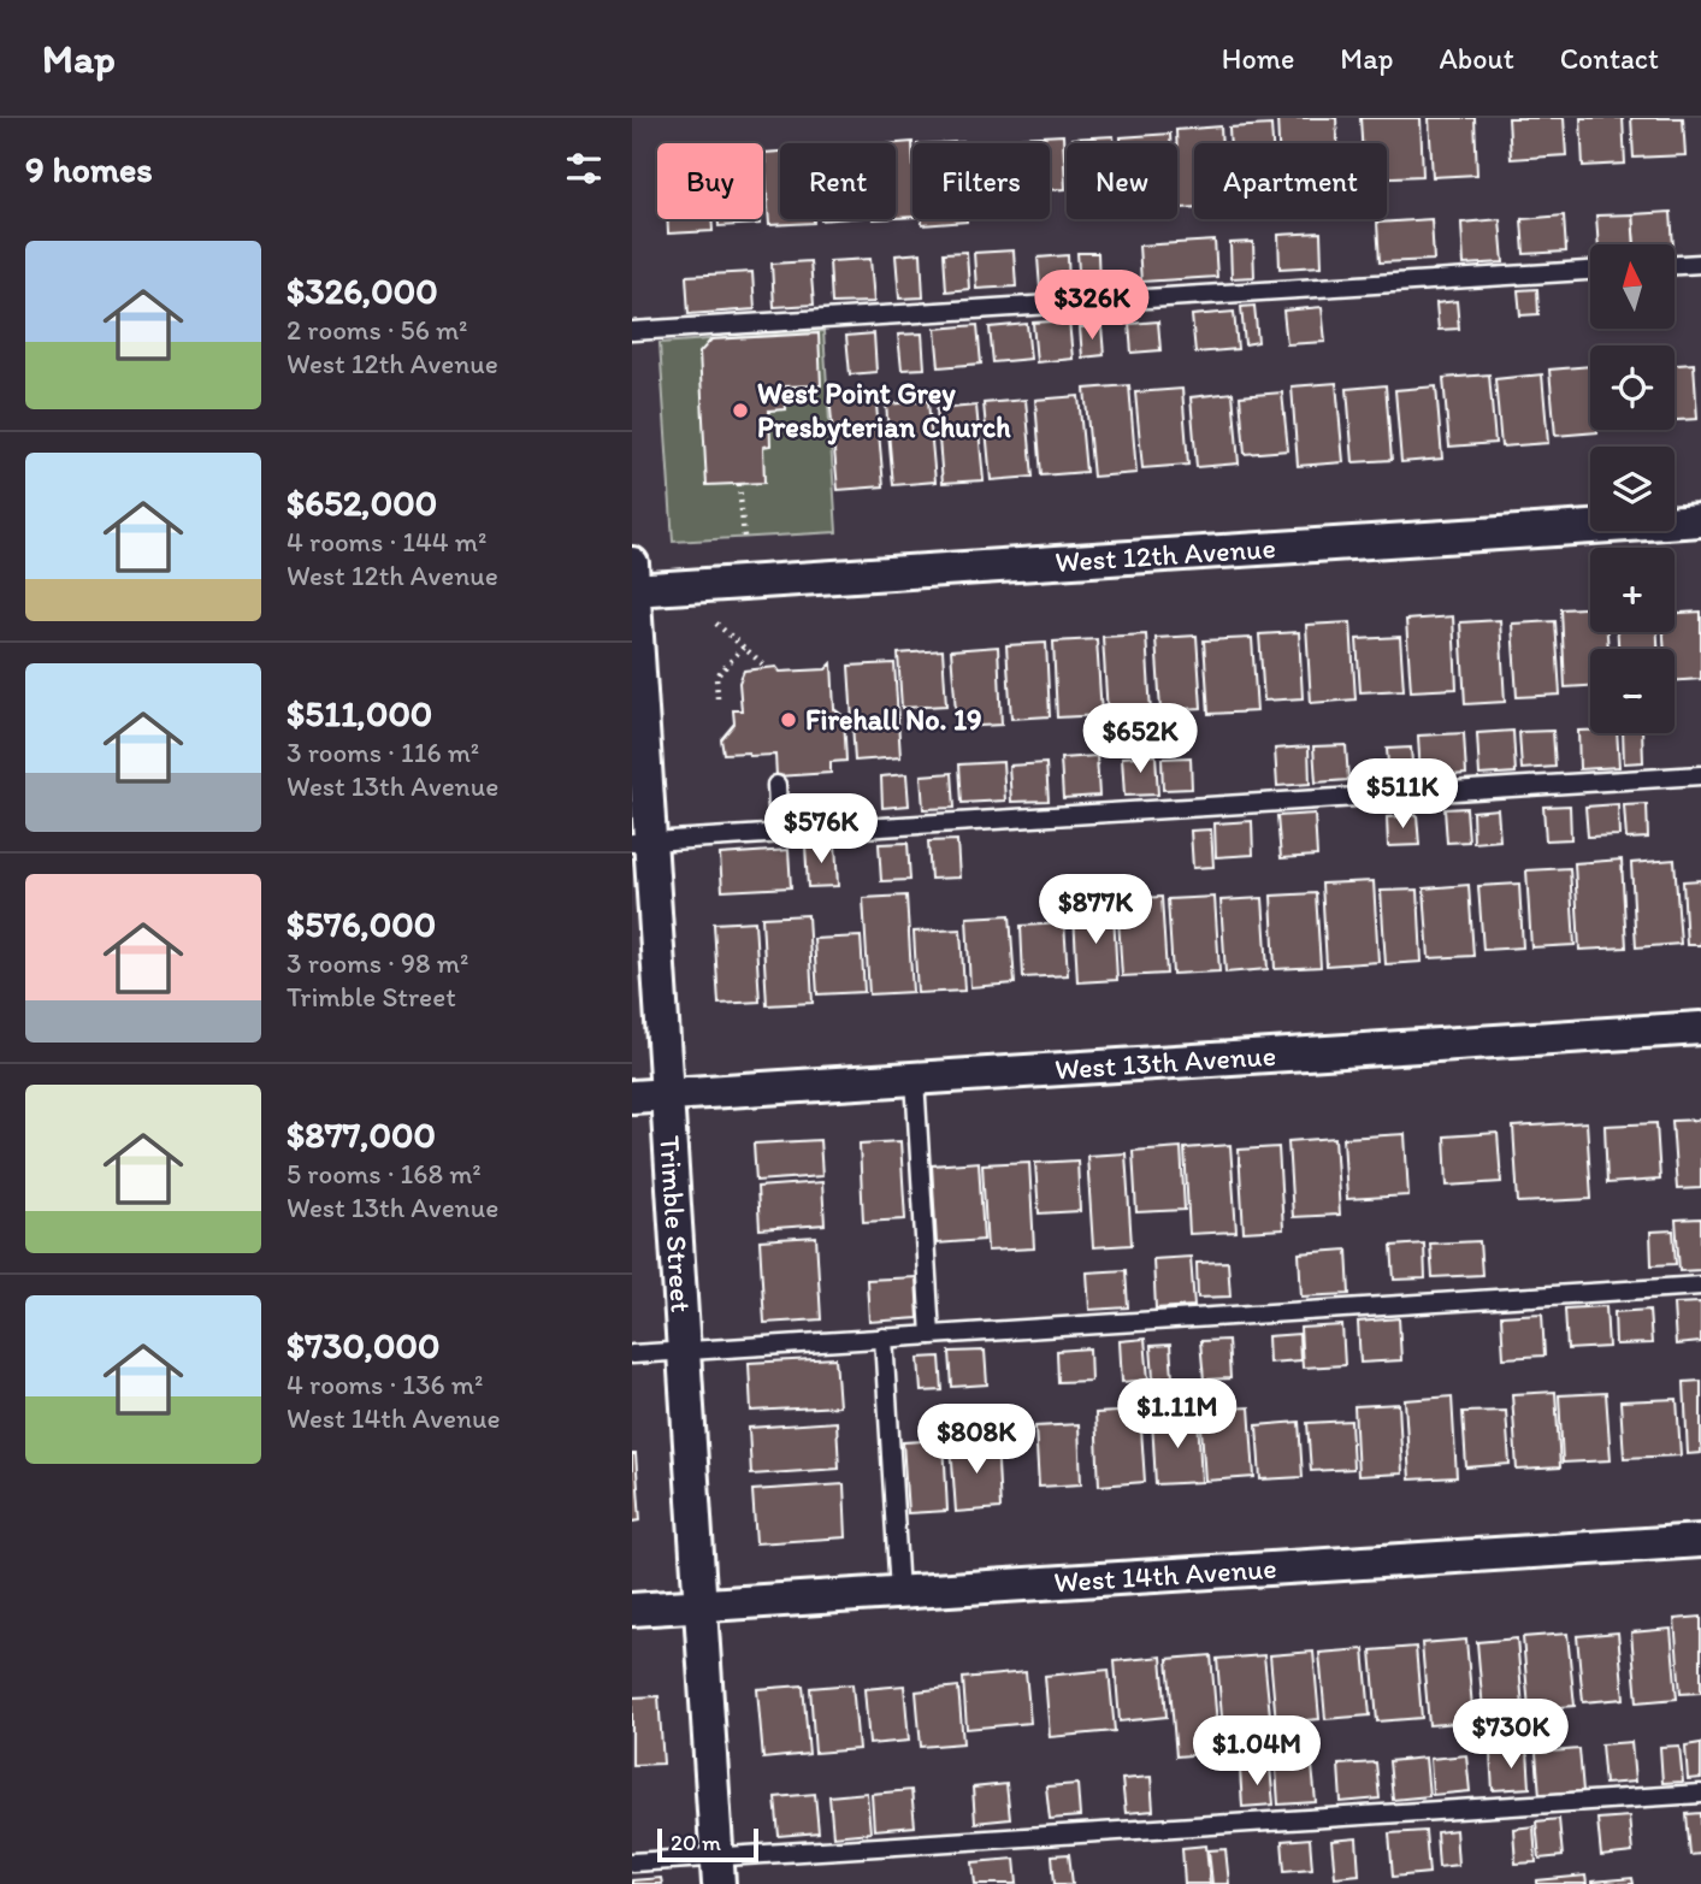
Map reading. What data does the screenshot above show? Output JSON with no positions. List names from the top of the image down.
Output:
{
  "streets": {
    "street": [
      "West 12th Avenue",
      "West 13th Avenue",
      "Trimble Street",
      "West 14th Avenue"
    ]
  },
  "crossings": [
    ["West 12th Avenue", "Trimble Street"],
    ["West 13th Avenue", "Trimble Street"],
    ["Trimble Street", "West 14th Avenue"]
  ],
  "places": ["West Point Grey Presbyterian Church", "Firehall No. 19"],
  "scale_bar": "20 m",
  "north": "top",
  "page": {
    "header": "Map",
    "nav": [
      "Home",
      "Map",
      "About",
      "Contact"
    ],
    "heading": "9 homes",
    "chip": [
      "Buy",
      "Rent",
      "Filters",
      "New",
      "Apartment"
    ],
    "list": [
      {
        "name": "$326,000",
        "note": "2 rooms · 56 m² · West 12th Avenue"
      },
      {
        "name": "$652,000",
        "note": "4 rooms · 144 m² · West 12th Avenue"
      },
      {
        "name": "$511,000",
        "note": "3 rooms · 116 m² · West 13th Avenue"
      },
      {
        "name": "$576,000",
        "note": "3 rooms · 98 m² · Trimble Street"
      },
      {
        "name": "$877,000",
        "note": "5 rooms · 168 m² · West 13th Avenue"
      },
      {
        "name": "$730,000",
        "note": "4 rooms · 136 m² · West 14th Avenue"
      }
    ],
    "map_buttons": ["+", "−"],
    "price": [
      "$326K",
      "$652K",
      "$511K",
      "$576K",
      "$877K",
      "$1.11M",
      "$808K",
      "$730K",
      "$1.04M"
    ],
    "scale": "20 m"
  }
}
